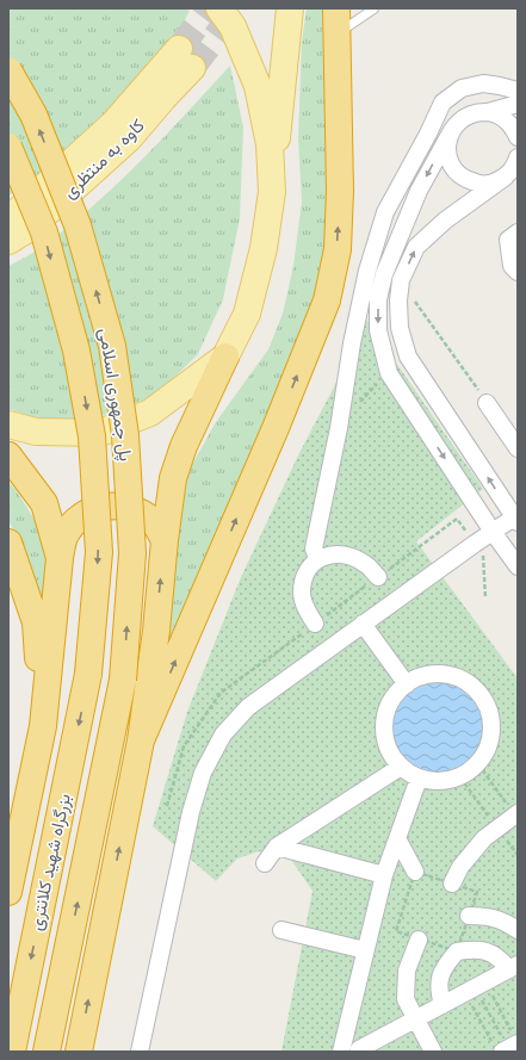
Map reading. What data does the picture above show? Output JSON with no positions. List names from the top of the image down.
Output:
{
  "streets": {
    "highway": ["پل جمهوری اسلامی", "بزرگراه شهید کلانتری"],
    "main road": ["کاوه به منتظری"]
  },
  "crossings": [
    ["پل جمهوری اسلامی", "بزرگراه شهید کلانتری"]
  ]
}
